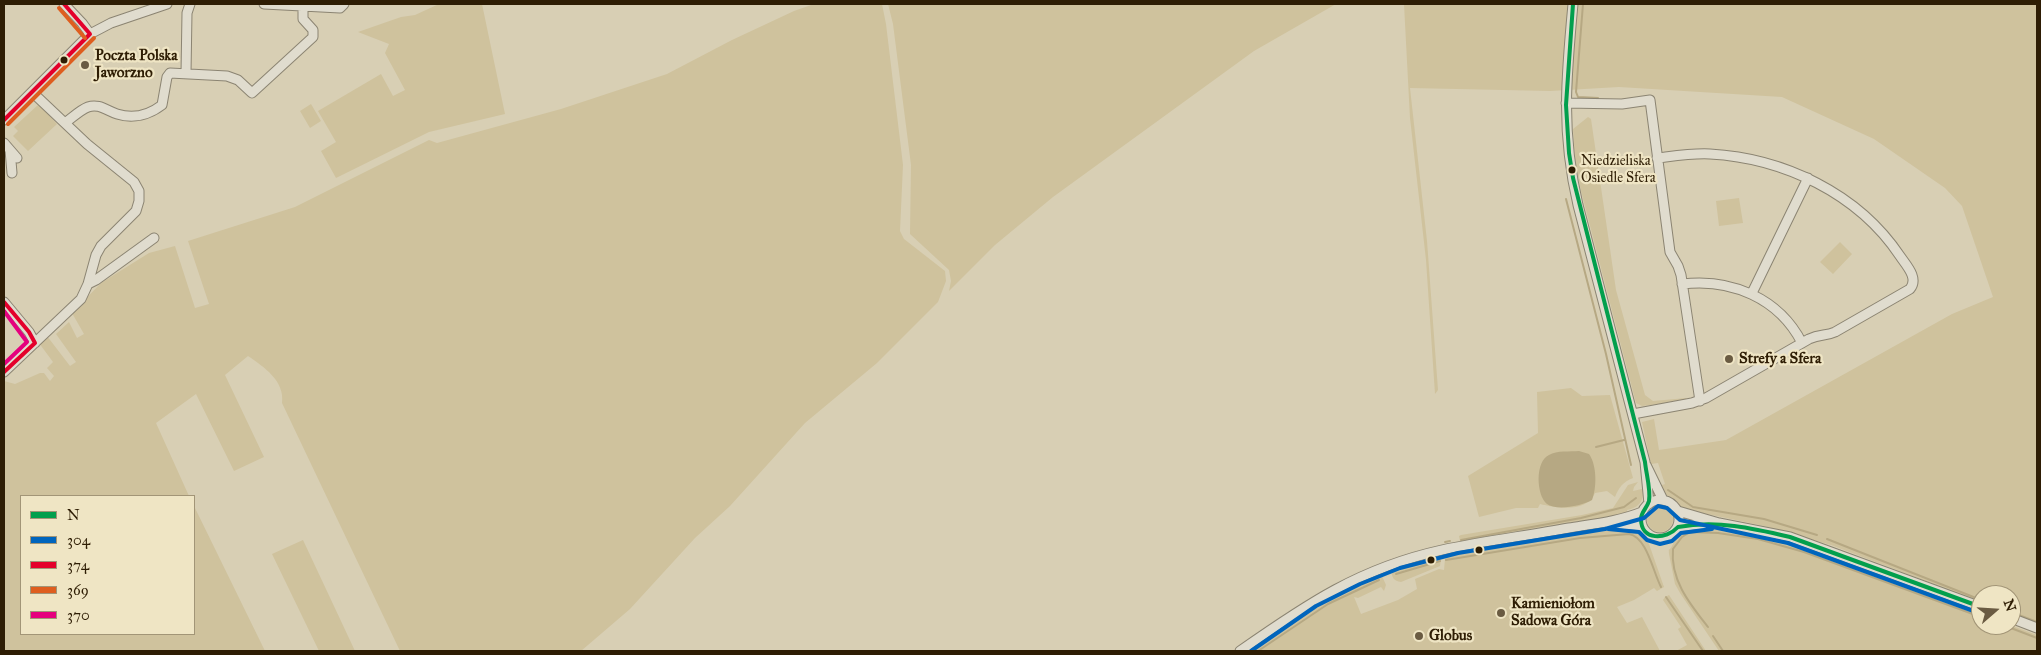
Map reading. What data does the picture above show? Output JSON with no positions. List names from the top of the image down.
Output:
{
  "places": [
    "Poczta Polska Jaworzno",
    "Niedzieliska Osiedle Sfera",
    "Strefy a Sfera",
    "Kamieniołom Sadowa Góra",
    "Globus"
  ],
  "lines": [
    "transit line N",
    "transit line 374",
    "transit line 369",
    "transit line 370",
    "transit line 304"
  ],
  "legend": [
    "N",
    "304",
    "374",
    "369",
    "370"
  ],
  "north": "right"
}
